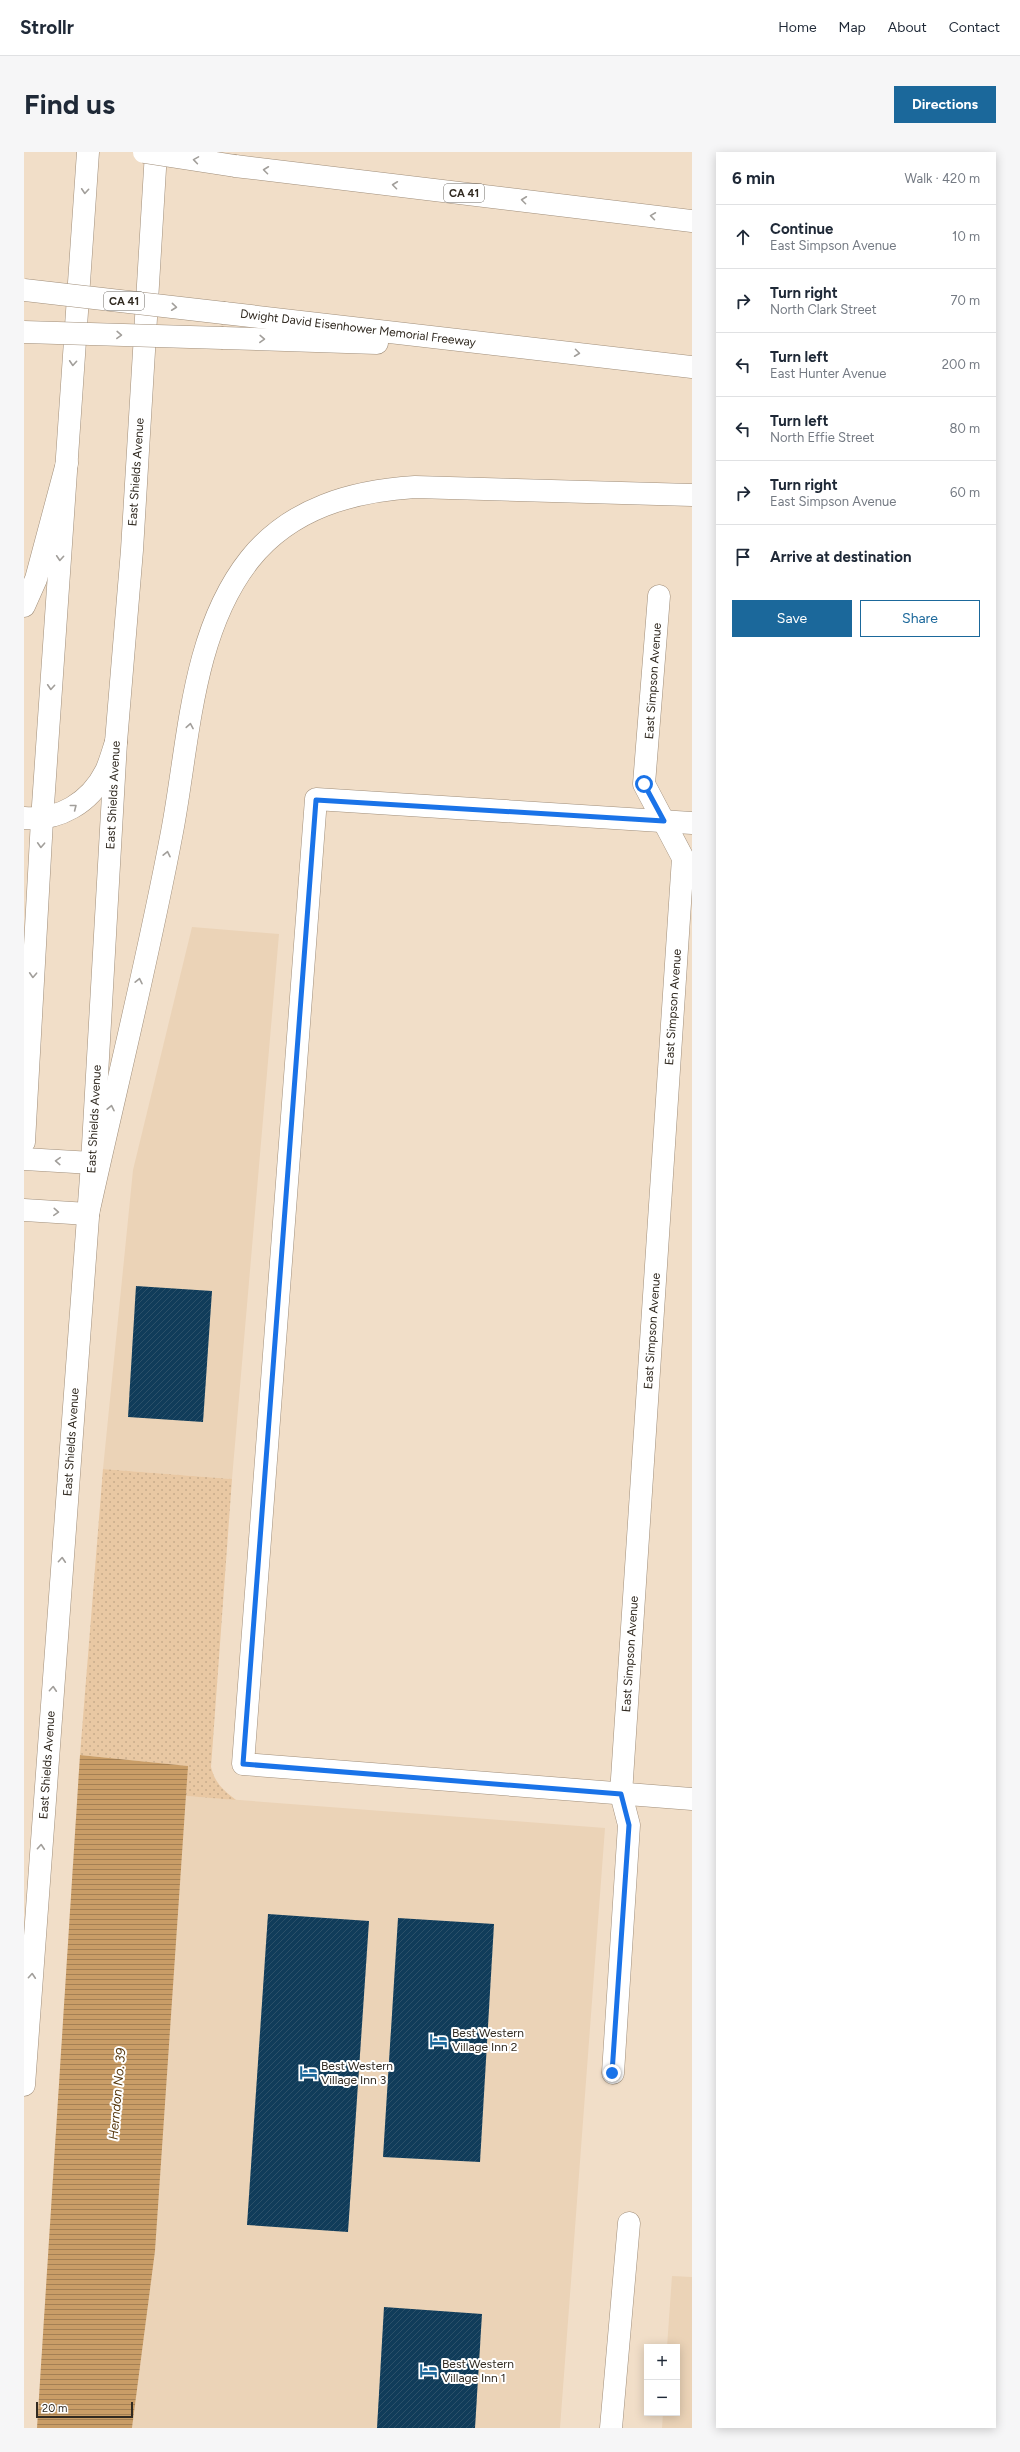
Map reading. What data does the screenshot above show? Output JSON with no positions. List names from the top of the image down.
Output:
{
  "streets": {
    "main road": [
      "CA 41",
      "Dwight David Eisenhower Memorial Freeway",
      "East Shields Avenue",
      "East Simpson Avenue"
    ]
  },
  "one_way": ["East Shields Avenue"],
  "water": ["Herndon No. 39"],
  "places": {
    "hotel": ["Best Western Village Inn 2", "Best Western Village Inn 3", "Best Western Village Inn 1"]
  },
  "scale_bar": "20 m",
  "page": {
    "header": "Strollr",
    "nav": [
      "Home",
      "Map",
      "About",
      "Contact"
    ],
    "buttons": [
      "Directions",
      ["Save", "Share"]
    ],
    "title": "Find us",
    "heading": ["6 min", "Walk · 420 m"],
    "list": [
      ["Continue", "East Simpson Avenue", "10 m"],
      ["Turn right", "North Clark Street", "70 m"],
      ["Turn left", "East Hunter Avenue", "200 m"],
      ["Turn left", "North Effie Street", "80 m"],
      ["Turn right", "East Simpson Avenue", "60 m"],
      "Arrive at destination"
    ],
    "map_buttons": ["+", "−"],
    "scale": "20 m"
  }
}
